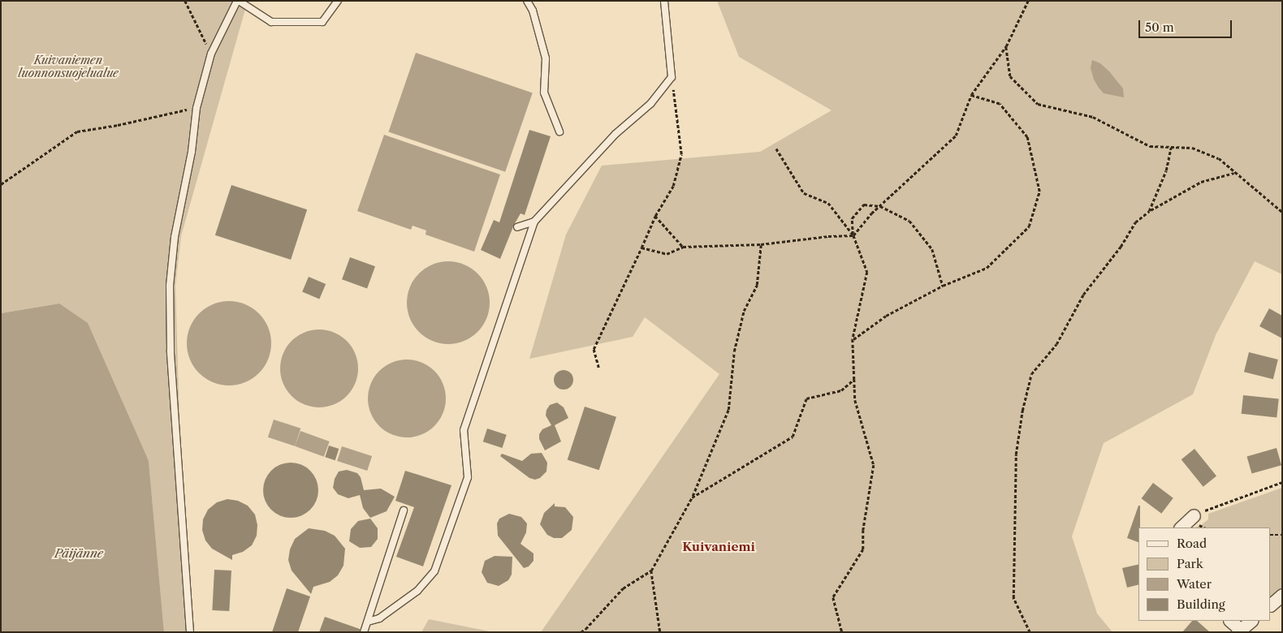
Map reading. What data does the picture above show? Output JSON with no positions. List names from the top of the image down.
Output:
{
  "districts": ["Kuivaniemi"],
  "water": ["Päijänne"],
  "parks": ["Kuivaniemen luonnonsuojelualue"],
  "legend": [
    "Road",
    "Park",
    "Water",
    "Building"
  ],
  "scale_bar": "50 m"
}
